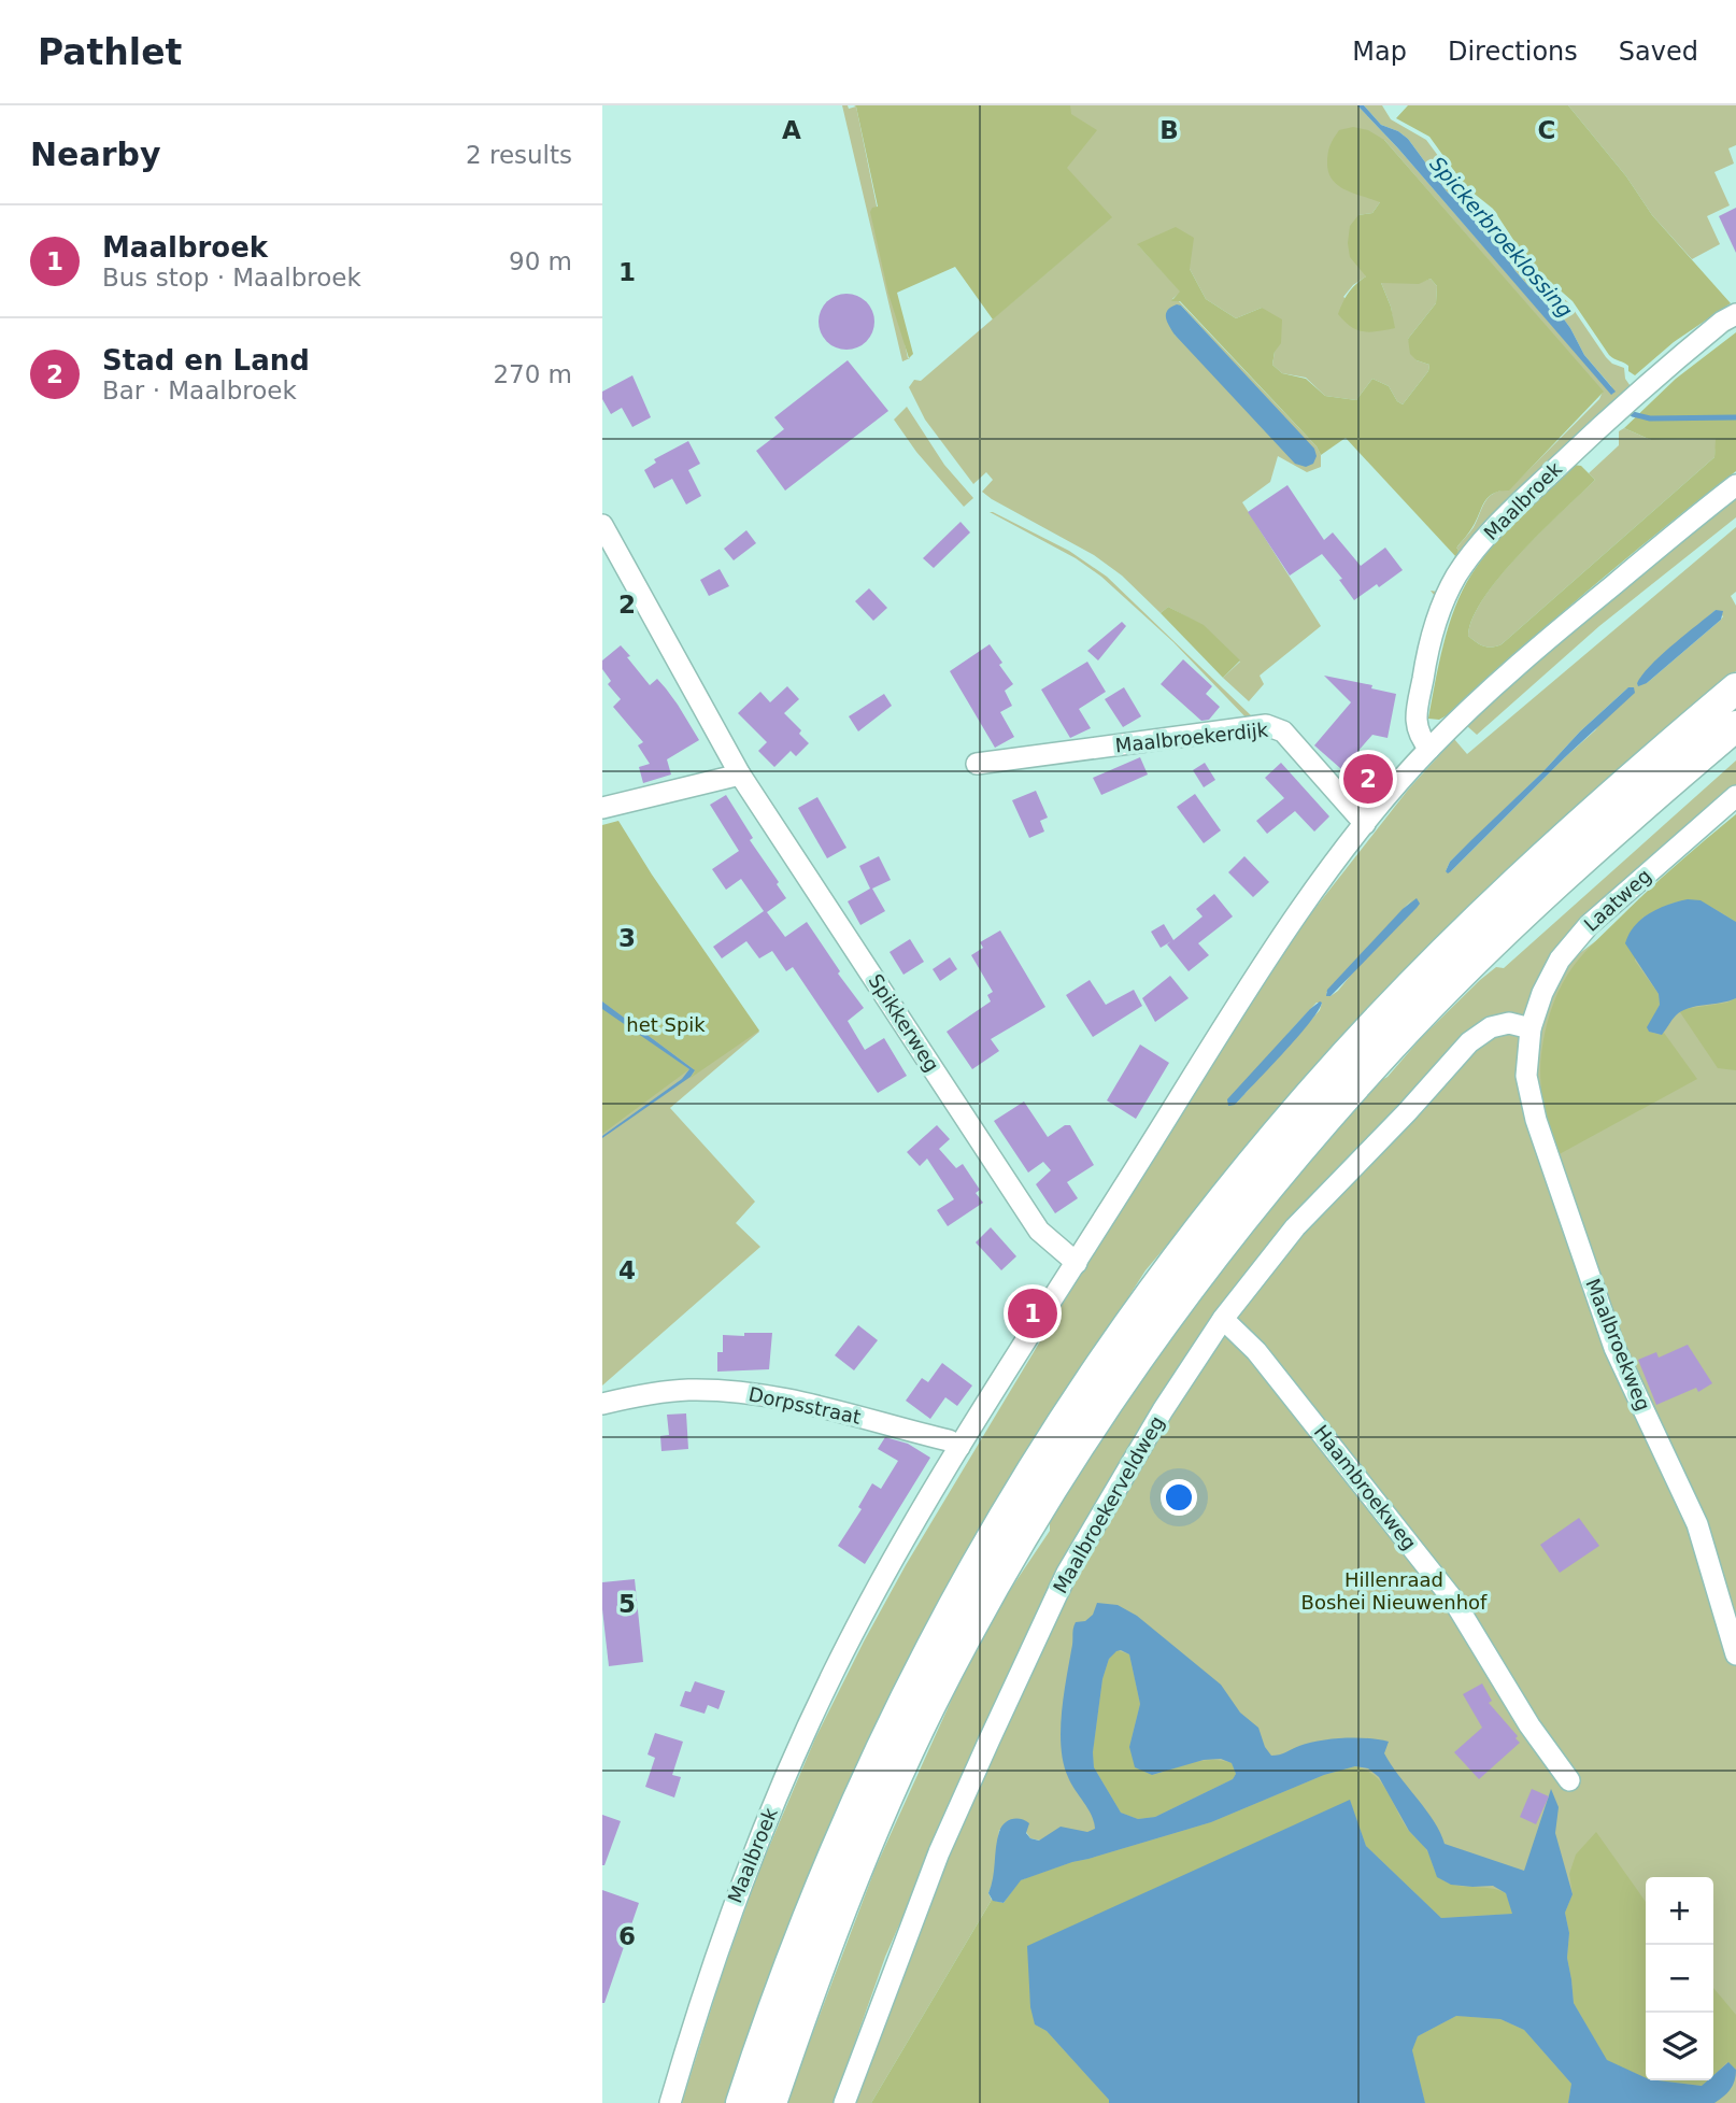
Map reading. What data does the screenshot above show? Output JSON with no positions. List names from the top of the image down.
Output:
{
  "streets": {
    "street": [
      "Maalbroek",
      "Maalbroekerdijk",
      "Laatweg",
      "Spikkerweg",
      "Maalbroekweg",
      "Dorpsstraat",
      "Haambroekweg",
      "Maalbroekerveldweg"
    ]
  },
  "crossings": [
    ["Maalbroek", "Maalbroekerdijk"],
    ["Maalbroek", "Spikkerweg"],
    ["Maalbroek", "Dorpsstraat"],
    ["Laatweg", "Maalbroekweg"],
    ["Laatweg", "Maalbroekerveldweg"],
    ["Maalbroekweg", "Maalbroekerveldweg"],
    ["Haambroekweg", "Maalbroekerveldweg"]
  ],
  "water": ["Spickerbroeklossing"],
  "parks": ["het Spik", "Hillenraad Boshei Nieuwenhof"],
  "page": {
    "header": "Pathlet",
    "nav": ["Map", "Directions", "Saved"],
    "heading": ["Nearby", "2 results"],
    "list": [
      {
        "mark": "1",
        "name": "Maalbroek",
        "note": "Bus stop · Maalbroek",
        "value": "90 m"
      },
      {
        "mark": "2",
        "name": "Stad en Land",
        "note": "Bar · Maalbroek",
        "value": "270 m"
      }
    ],
    "pins": ["2", "1"],
    "map_buttons": ["+", "−"]
  },
  "grid": {
    "columns": ["A", "B", "C"],
    "rows": [
      "1",
      "2",
      "3",
      "4",
      "5",
      "6"
    ]
  }
}
